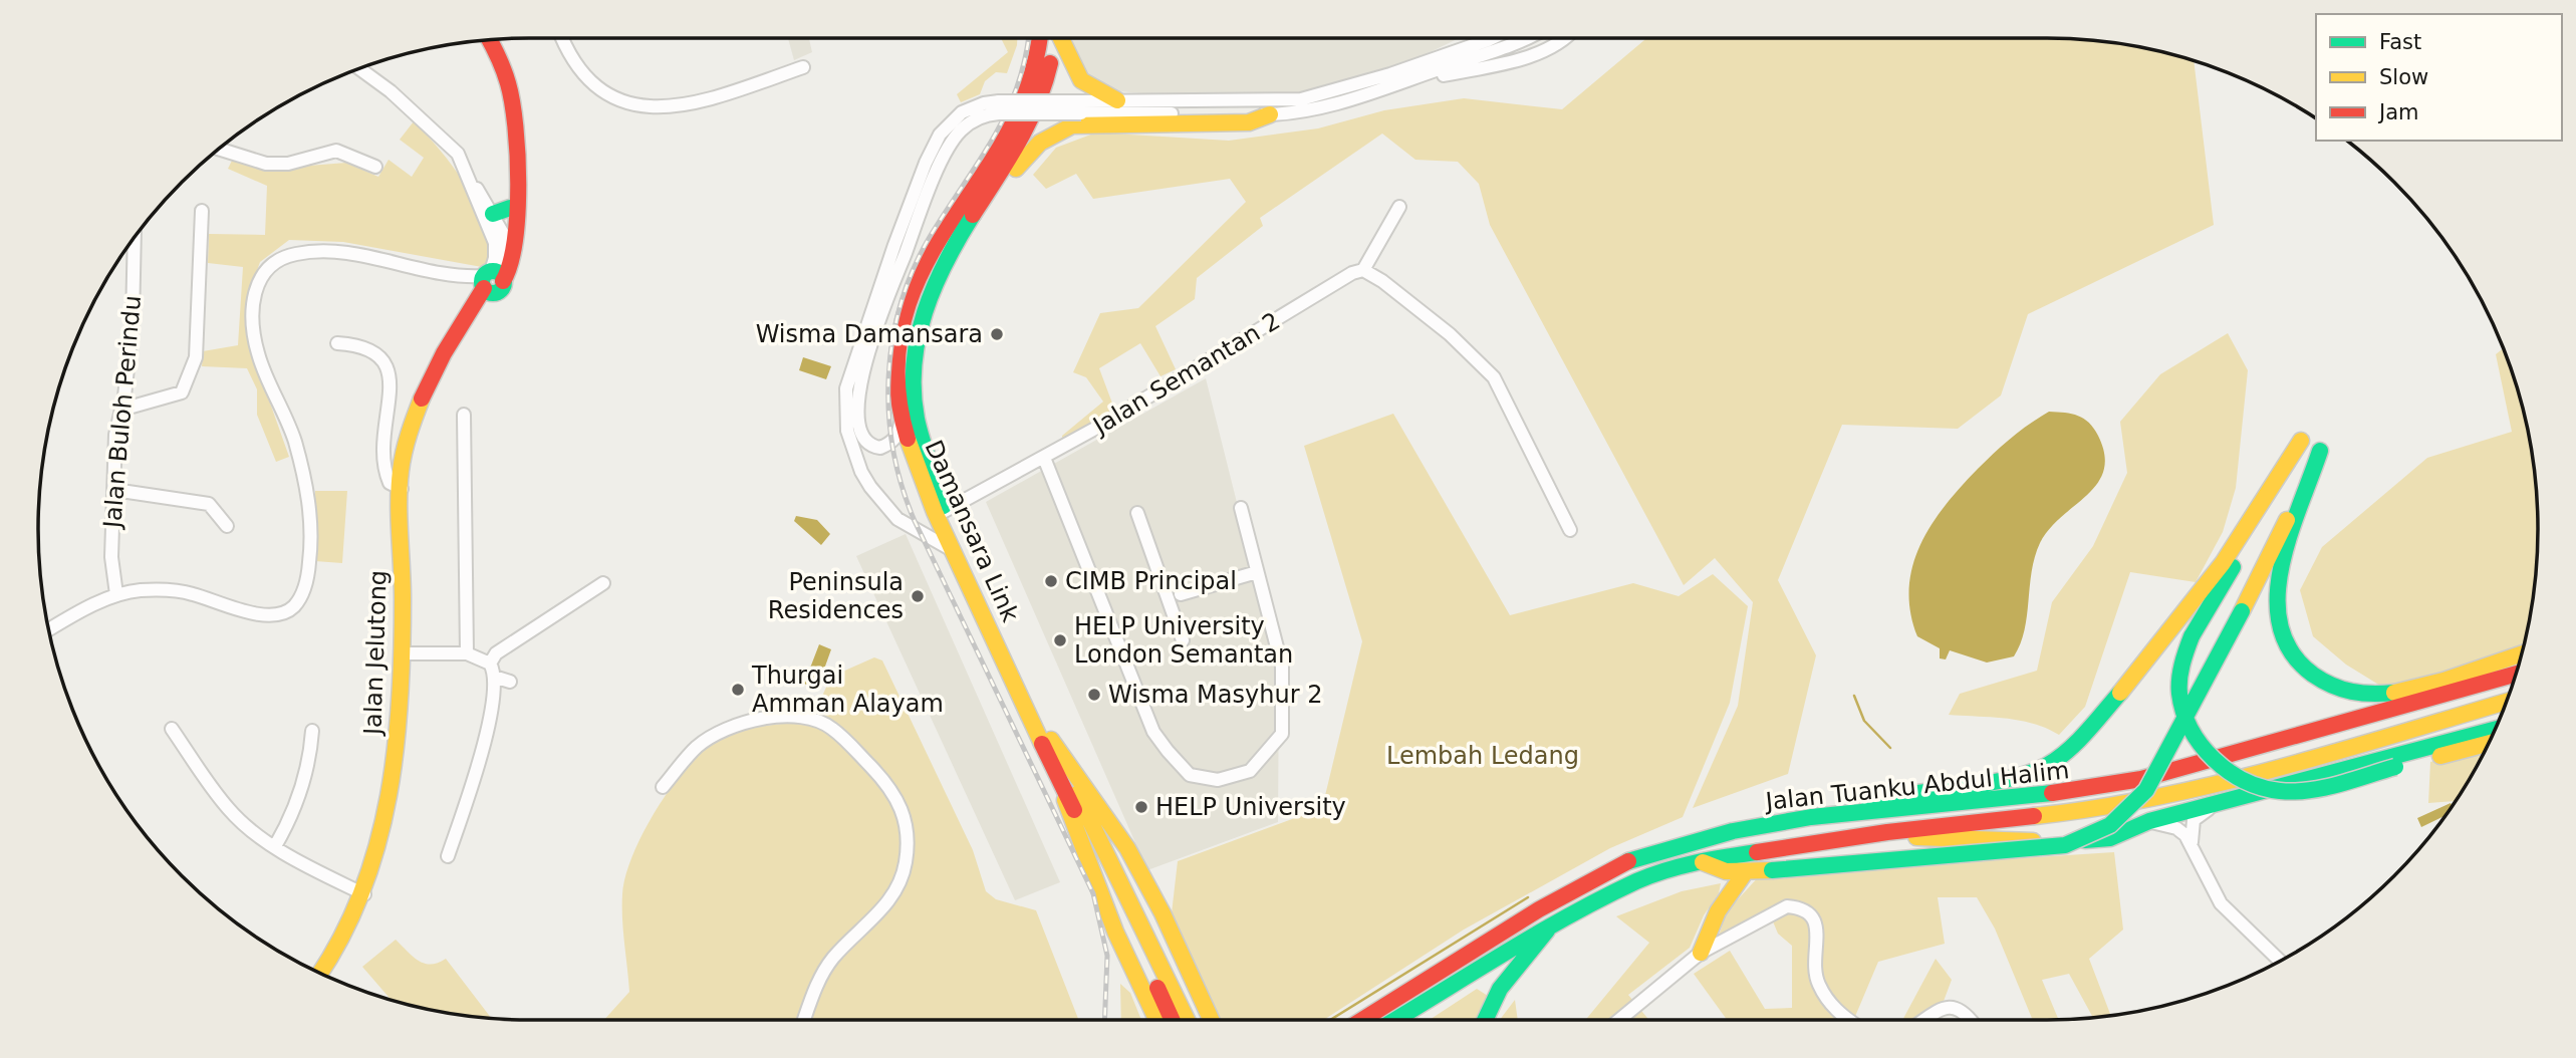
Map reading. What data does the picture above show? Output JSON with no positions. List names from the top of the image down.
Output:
{
  "streets": {
    "main road": ["Damansara Link", "Jalan Jelutong", "Jalan Tuanku Abdul Halim"],
    "street": ["Jalan Semantan 2", "Jalan Buloh Perindu"]
  },
  "crossings": [
    ["Jalan Semantan 2", "Damansara Link"]
  ],
  "parks": ["Lembah Ledang"],
  "places": [
    "Wisma Damansara",
    "CIMB Principal",
    "Peninsula Residences",
    "HELP University London Semantan",
    "Thurgai Amman Alayam",
    "Wisma Masyhur 2",
    "HELP University"
  ],
  "legend": ["Fast", "Slow", "Jam"]
}
